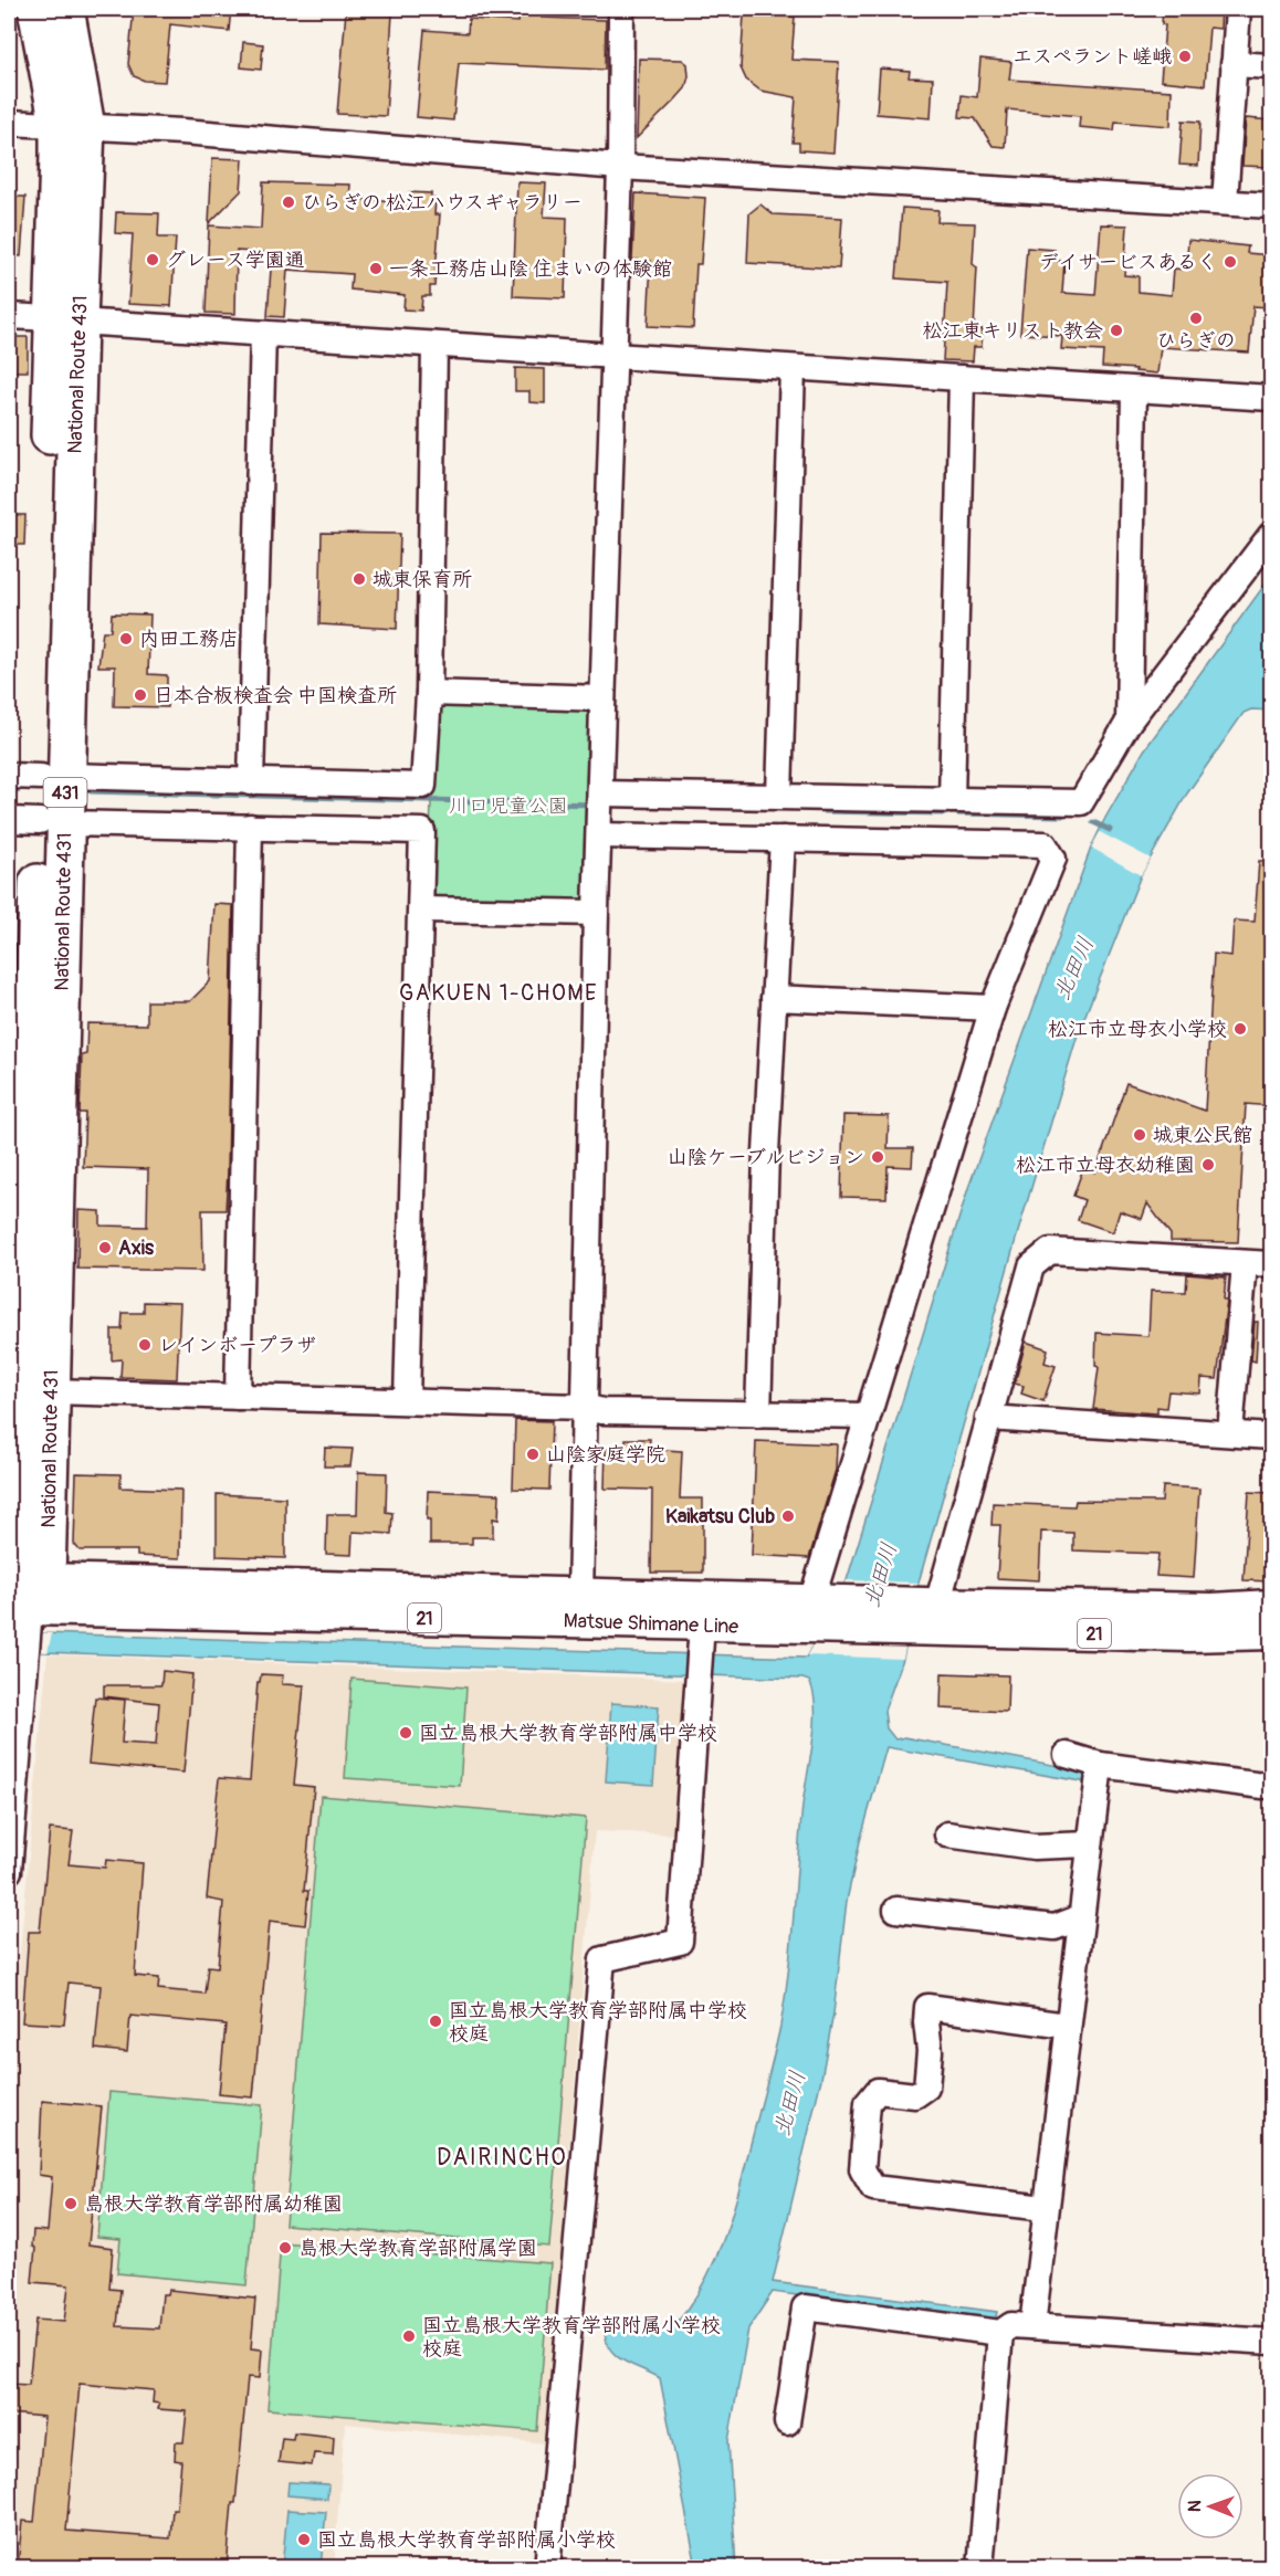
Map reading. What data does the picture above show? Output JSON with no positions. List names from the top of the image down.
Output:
{
  "streets": {
    "highway": ["National Route 431", "431"],
    "main road": ["21", "Matsue Shimane Line"]
  },
  "crossings": [
    ["National Route 431", "Matsue Shimane Line"]
  ],
  "districts": ["GAKUEN 1-CHOME", "DAIRINCHO"],
  "water": ["北田川"],
  "parks": ["川口児童公園"],
  "places": [
    "エスペラント嵯峨",
    "ひらぎの 松江ハウスギャラリー",
    "グレース学園通",
    "デイサービスあるく",
    "一条工務店山陰 住まいの体験館",
    "ひらぎの",
    "松江東キリスト教会",
    "城東保育所",
    "内田工務店",
    "日本合板検査会 中国検査所",
    "松江市立母衣小学校",
    "城東公民館",
    "山陰ケーブルビジョン",
    "松江市立母衣幼稚園",
    "Axis",
    "レインボープラザ",
    "山陰家庭学院",
    "Kaikatsu Club",
    "国立島根大学教育学部附属中学校",
    "国立島根大学教育学部附属中学校 校庭",
    "島根大学教育学部附属幼稚園",
    "島根大学教育学部附属学園",
    "国立島根大学教育学部附属小学校 校庭",
    "国立島根大学教育学部附属小学校"
  ],
  "north": "left"
}
